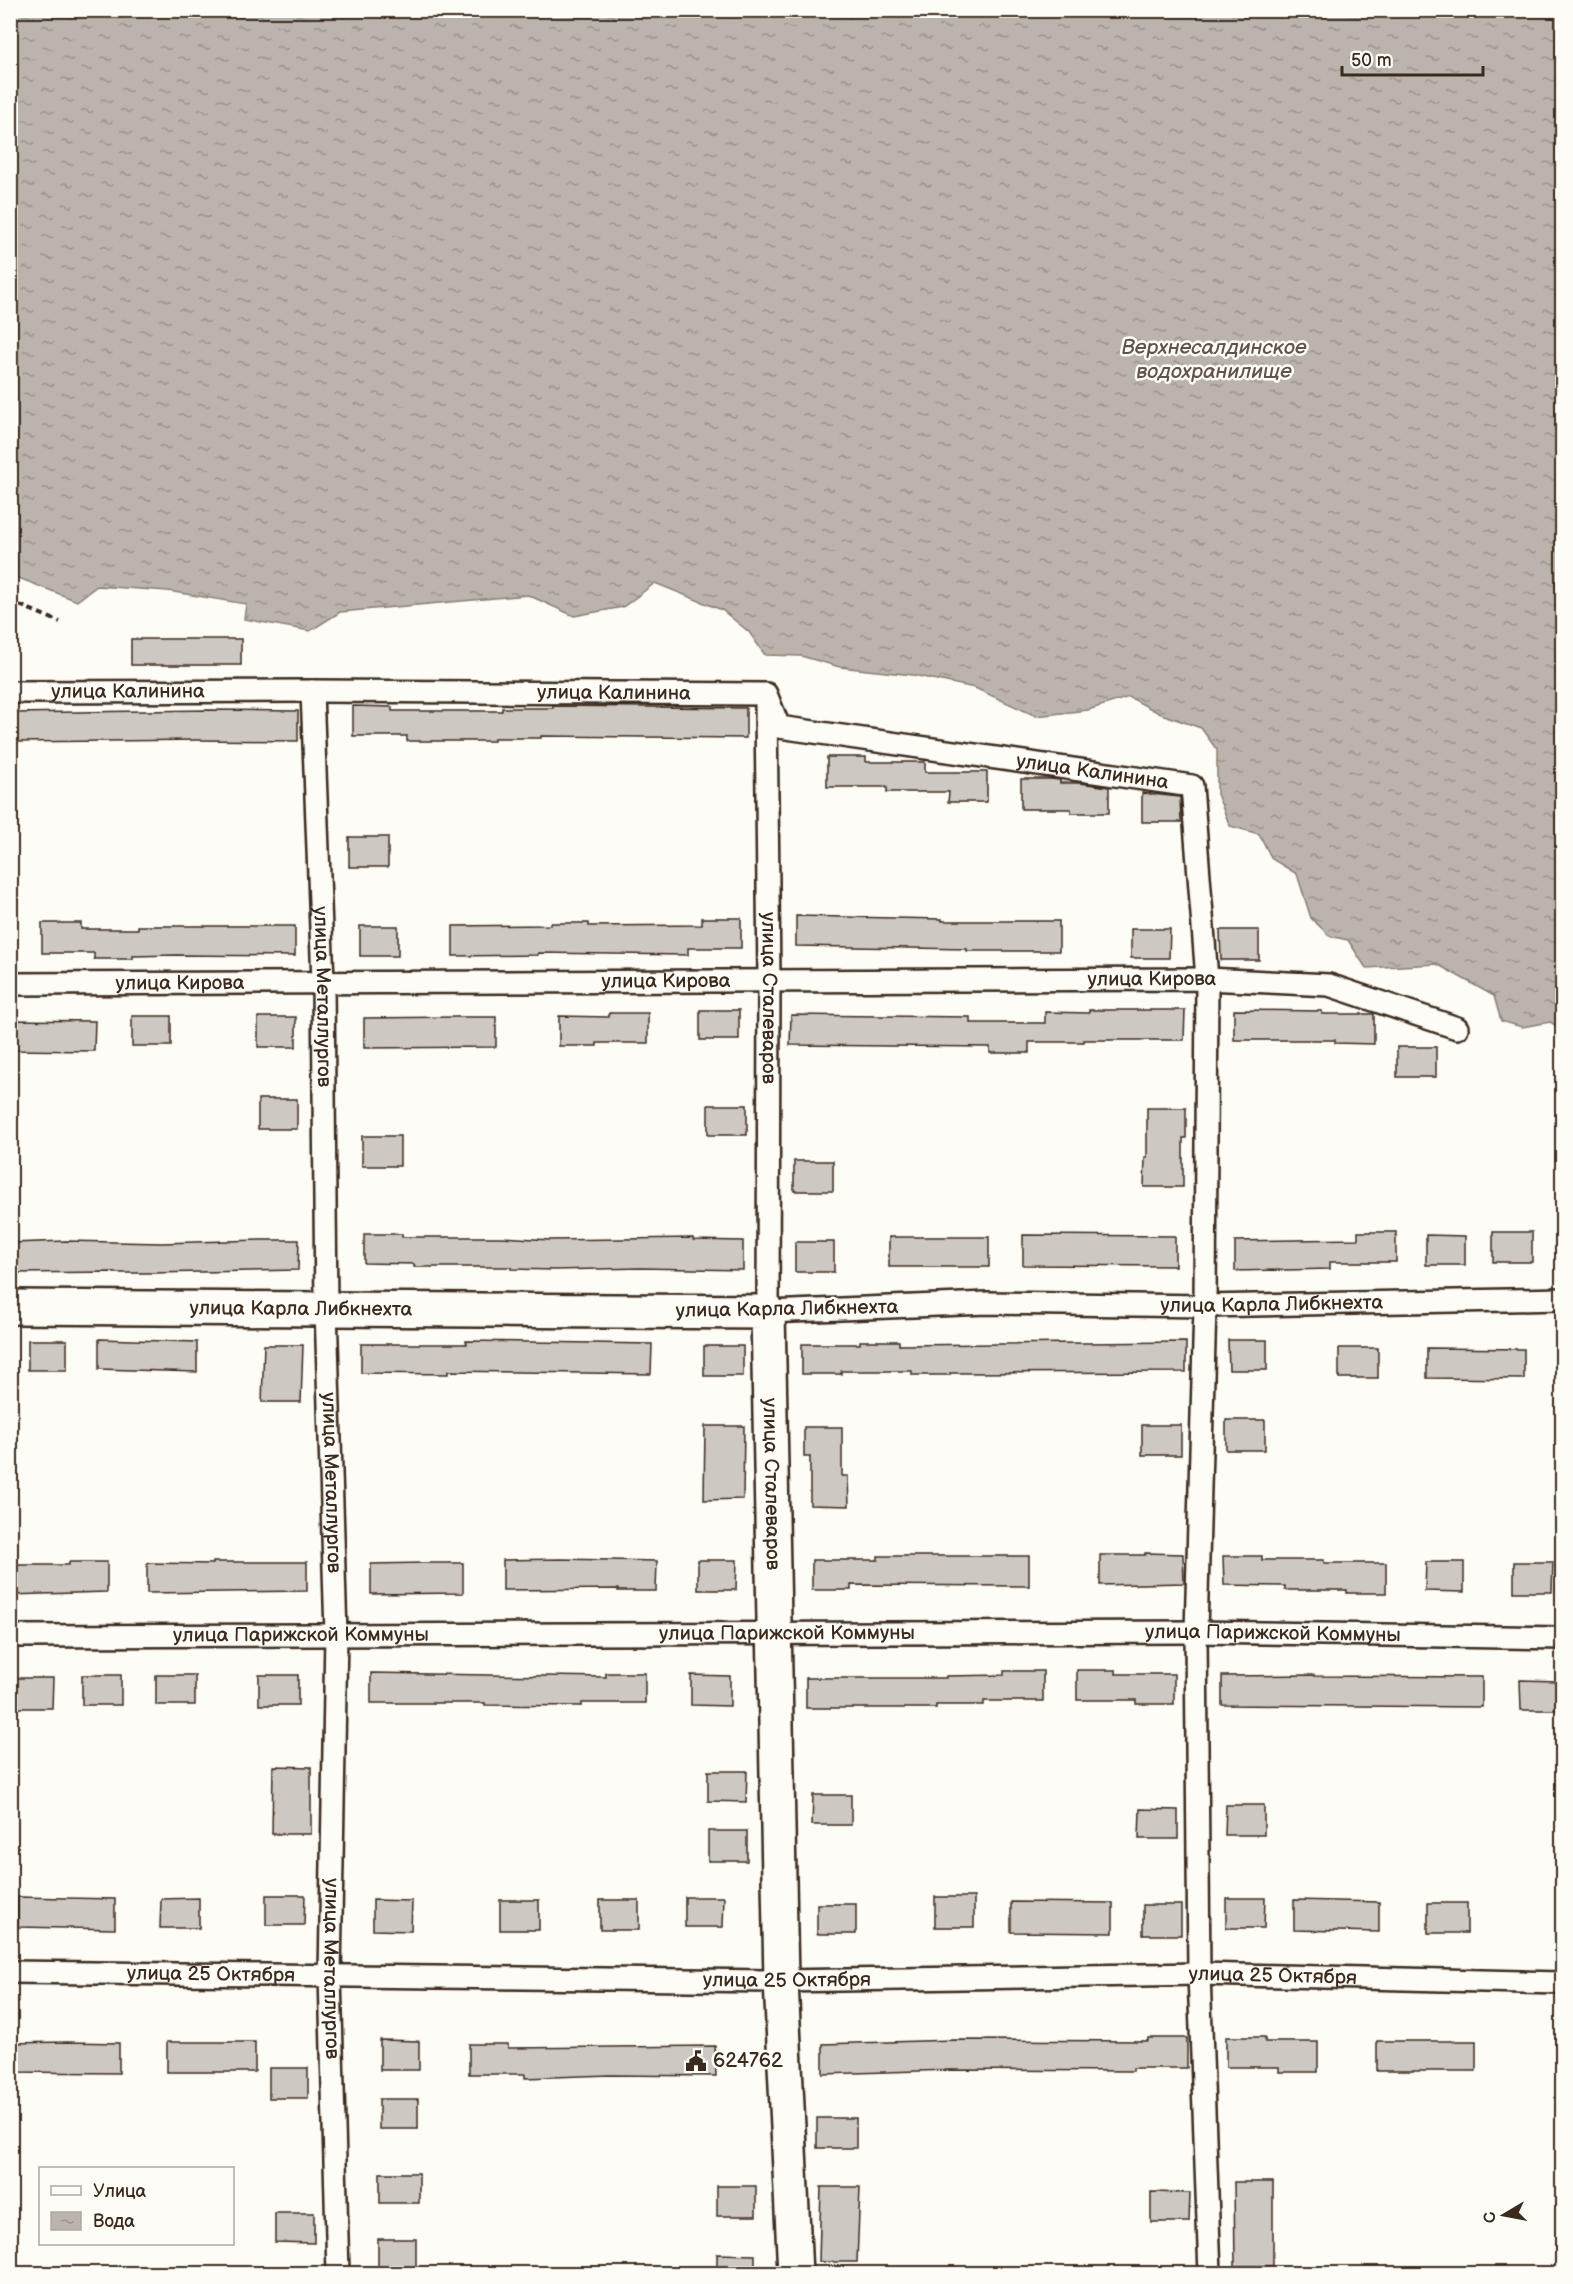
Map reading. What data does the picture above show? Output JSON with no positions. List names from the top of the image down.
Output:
{
  "streets": {
    "main road": ["улица Сталеваров", "улица Карла Либкнехта"],
    "street": [
      "улица Калинина",
      "улица Кирова",
      "улица Металлургов",
      "улица Парижской Коммуны",
      "улица 25 Октября"
    ]
  },
  "crossings": [
    ["улица Калинина", "улица Кирова"],
    ["улица Калинина", "улица Металлургов"],
    ["улица Калинина", "улица Сталеваров"],
    ["улица Кирова", "улица Металлургов"],
    ["улица Кирова", "улица Сталеваров"],
    ["улица Металлургов", "улица Карла Либкнехта"],
    ["улица Металлургов", "улица Парижской Коммуны"],
    ["улица Металлургов", "улица 25 Октября"],
    ["улица Сталеваров", "улица Карла Либкнехта"],
    ["улица Сталеваров", "улица Парижской Коммуны"],
    ["улица Сталеваров", "улица 25 Октября"]
  ],
  "water": ["Верхнесалдинское водохранилище"],
  "places": {
    "public building": ["624762"]
  },
  "legend": ["Улица", "Вода"],
  "scale_bar": "50 m",
  "north": "left"
}
